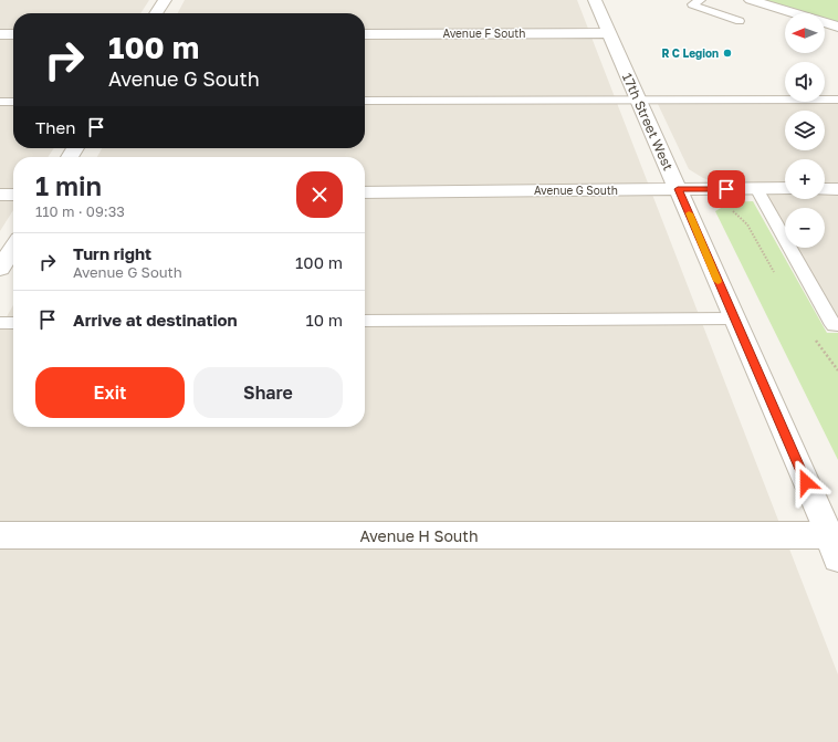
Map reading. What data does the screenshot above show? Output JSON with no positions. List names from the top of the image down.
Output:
{
  "streets": {
    "street": [
      "Avenue F South",
      "17th Street West",
      "Avenue G South",
      "Avenue H South"
    ]
  },
  "crossings": [
    ["Avenue F South", "17th Street West"],
    ["17th Street West", "Avenue G South"],
    ["17th Street West", "Avenue H South"]
  ],
  "places": ["R C Legion"],
  "north": "left",
  "page": {
    "map_buttons": ["+", "−"],
    "turn": ["100 m", "Avenue G South"],
    "then": "Then",
    "heading": ["1 min", "110 m · 09:33"],
    "list": [
      {
        "name": "Turn right",
        "note": "Avenue G South",
        "value": "100 m"
      },
      {
        "name": "Arrive at destination",
        "value": "10 m"
      }
    ],
    "buttons": ["Exit", "Share"]
  }
}
